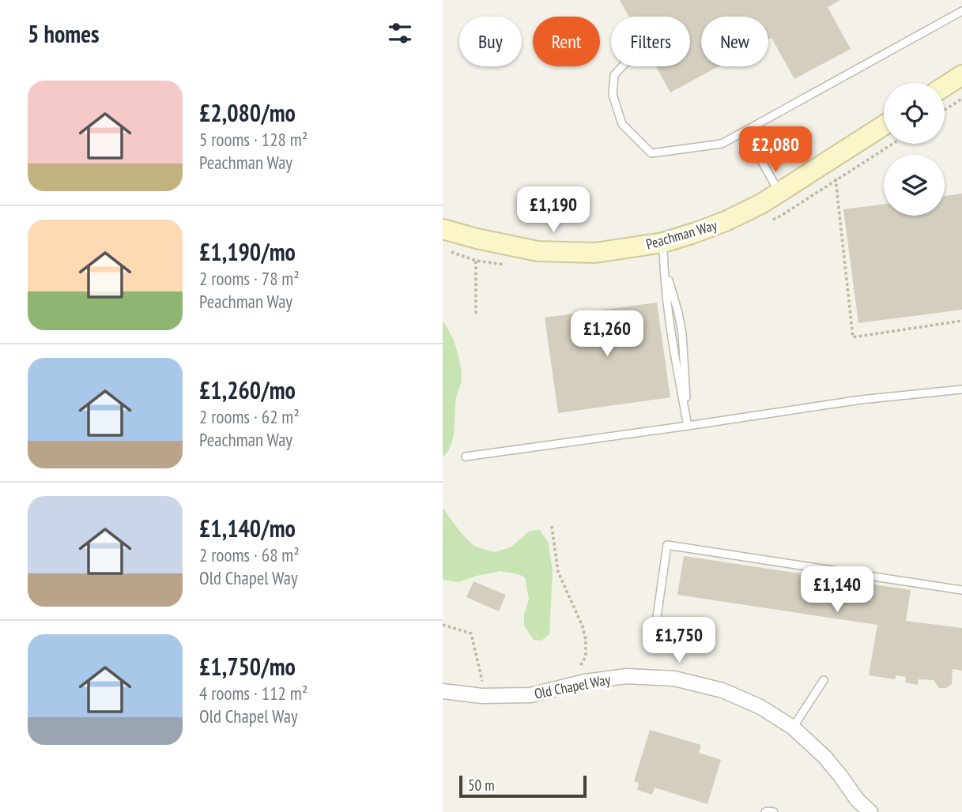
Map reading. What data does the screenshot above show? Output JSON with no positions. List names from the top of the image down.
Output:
{
  "streets": {
    "street": ["Peachman Way", "Old Chapel Way"]
  },
  "scale_bar": "50 m",
  "page": {
    "heading": "5 homes",
    "chip": [
      "Buy",
      "Rent",
      "Filters",
      "New"
    ],
    "list": [
      {
        "name": "£2,080/mo",
        "note": "5 rooms · 128 m² · Peachman Way"
      },
      {
        "name": "£1,190/mo",
        "note": "2 rooms · 78 m² · Peachman Way"
      },
      {
        "name": "£1,260/mo",
        "note": "2 rooms · 62 m² · Peachman Way"
      },
      {
        "name": "£1,140/mo",
        "note": "2 rooms · 68 m² · Old Chapel Way"
      },
      {
        "name": "£1,750/mo",
        "note": "4 rooms · 112 m² · Old Chapel Way"
      }
    ],
    "price": [
      "£2,080",
      "£1,190",
      "£1,260",
      "£1,140",
      "£1,750"
    ],
    "scale": "50 m"
  }
}
